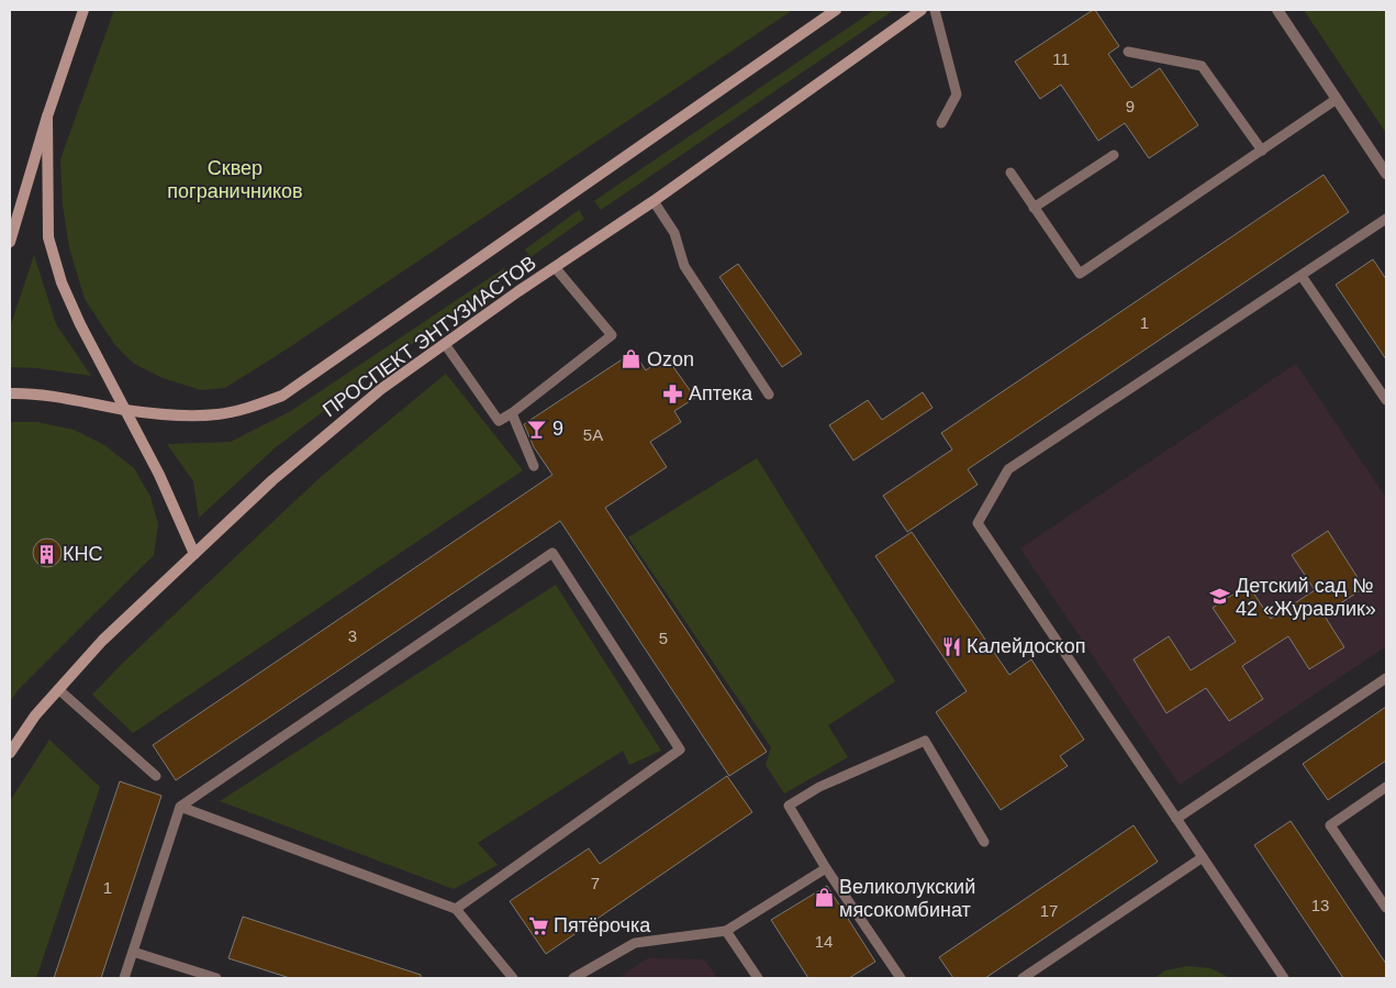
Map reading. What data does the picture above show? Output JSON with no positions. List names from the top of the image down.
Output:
{
  "streets": {
    "main road": ["ПРОСПЕКТ ЭНТУЗИАСТОВ"]
  },
  "parks": ["Сквер пограничников"],
  "places": {
    "shop": ["Ozon", "Великолукский мясокомбинат"],
    "pharmacy": ["Аптека"],
    "bar": ["9"],
    "building": ["КНС"],
    "school or university": ["Детский сад № 42 «Журавлик»"],
    "restaurant": ["Калейдоскоп"],
    "supermarket": ["Пятёрочка"]
  },
  "house_numbers": [
    "11",
    "9",
    "1",
    "5А",
    "3",
    "5",
    "7",
    "1",
    "13",
    "17",
    "14"
  ]
}
